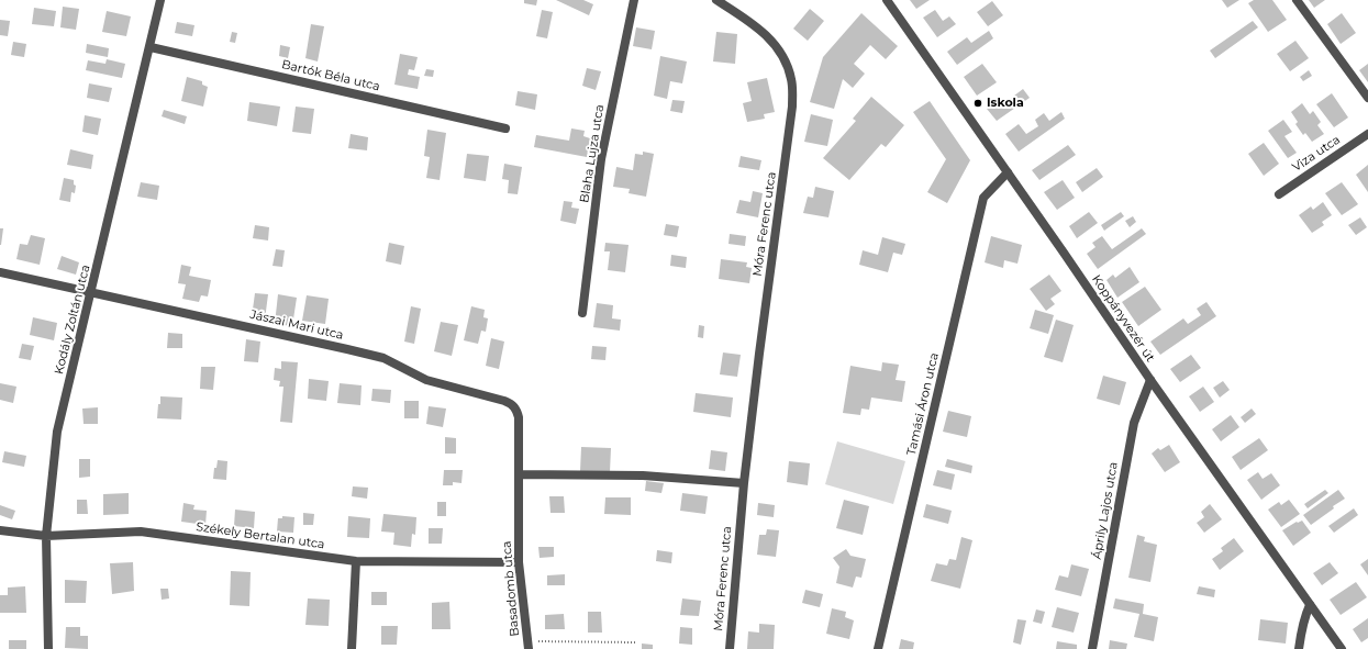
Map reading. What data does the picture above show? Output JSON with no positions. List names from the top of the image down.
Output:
{
  "streets": {
    "street": [
      "Bartók Béla utca",
      "Blaha Lujza utca",
      "Viza utca",
      "Móra Ferenc utca",
      "Koppányvezér út",
      "Kodály Zoltán utca",
      "Jászai Mari utca",
      "Tamási Áron utca",
      "Áprily Lajos utca",
      "Székely Bertalan utca",
      "Basadomb utca"
    ]
  },
  "crossings": [
    ["Bartók Béla utca", "Kodály Zoltán utca"],
    ["Koppányvezér út", "Tamási Áron utca"],
    ["Koppányvezér út", "Áprily Lajos utca"],
    ["Kodály Zoltán utca", "Jászai Mari utca"],
    ["Kodály Zoltán utca", "Székely Bertalan utca"],
    ["Jászai Mari utca", "Basadomb utca"],
    ["Székely Bertalan utca", "Basadomb utca"]
  ],
  "places": ["Iskola"]
}
